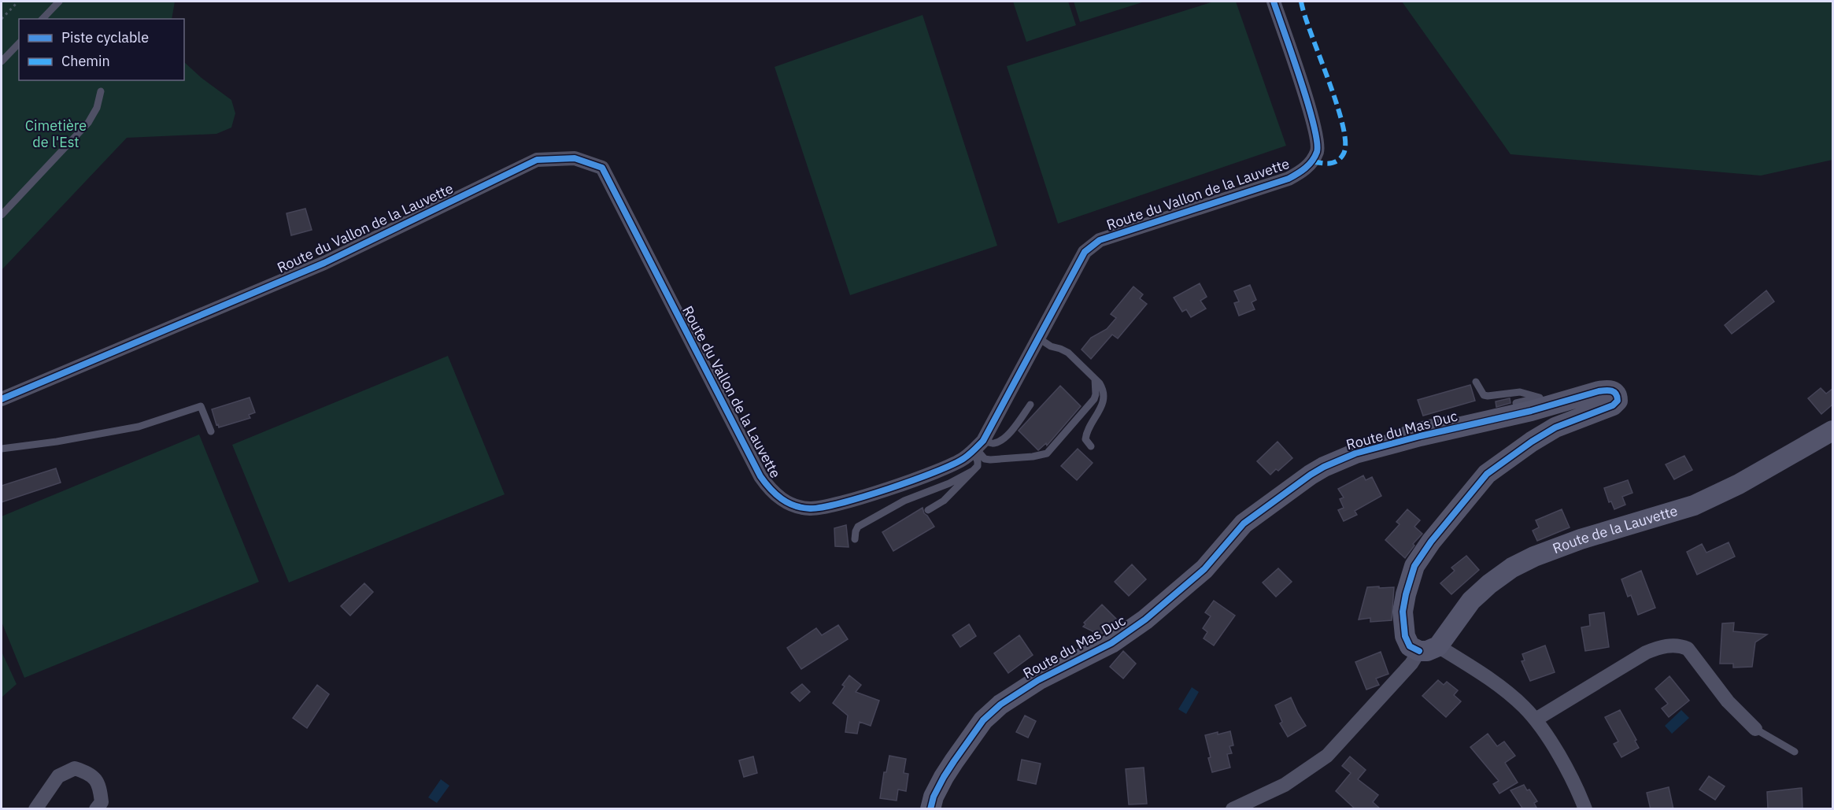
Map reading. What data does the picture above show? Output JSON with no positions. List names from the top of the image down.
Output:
{
  "streets": {
    "street": ["Route du Vallon de la Lauvette", "Route du Mas Duc", "Route de la Lauvette"]
  },
  "parks": ["Cimetière de l'Est"],
  "legend": ["Piste cyclable", "Chemin"]
}
